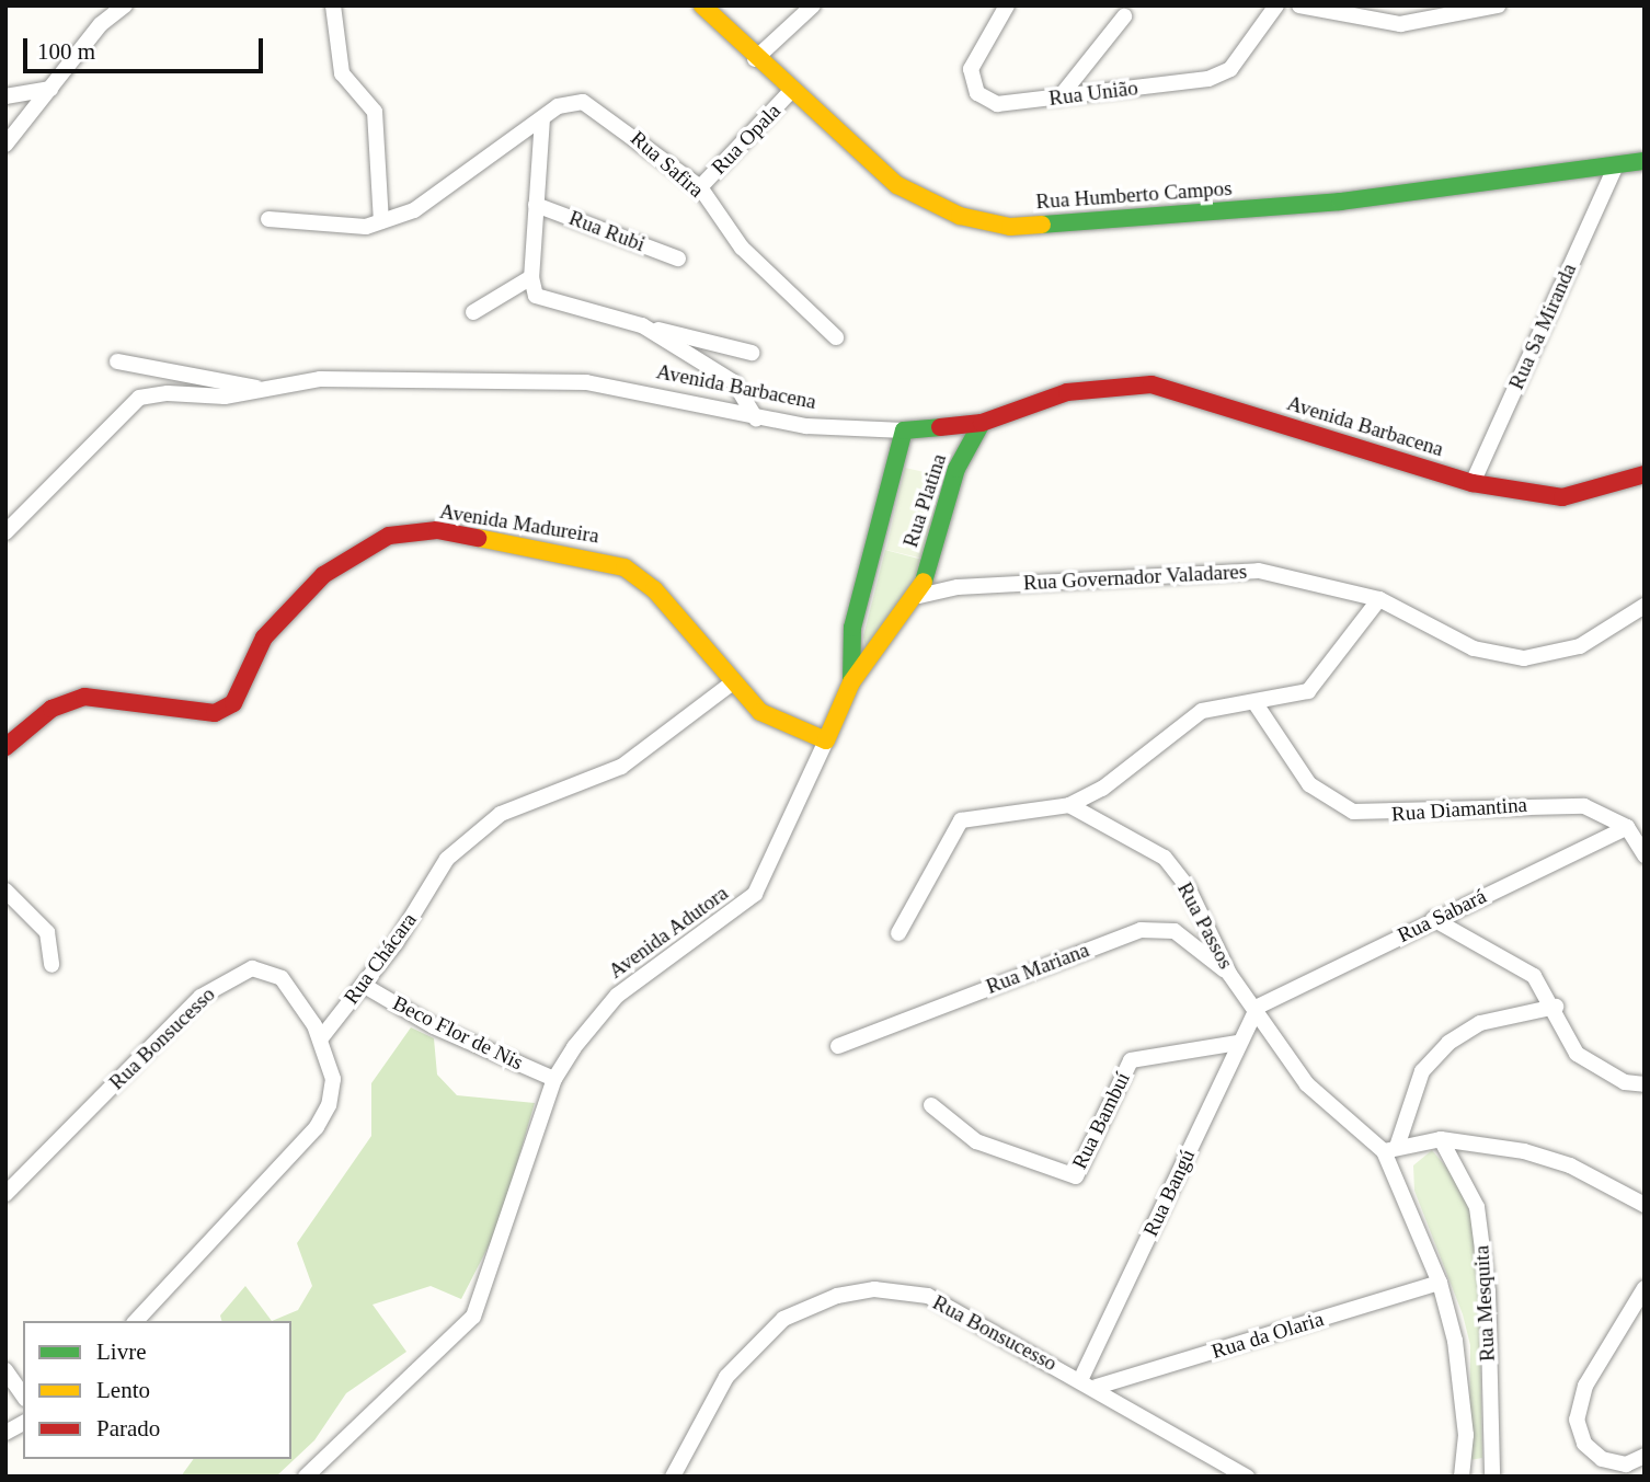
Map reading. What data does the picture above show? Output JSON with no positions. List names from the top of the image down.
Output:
{
  "streets": {
    "street": [
      "Rua União",
      "Rua Opala",
      "Rua Safira",
      "Rua Humberto Campos",
      "Rua Rubi",
      "Rua Sa Miranda",
      "Avenida Barbacena",
      "Rua Platina",
      "Avenida Madureira",
      "Rua Governador Valadares",
      "Rua Diamantina",
      "Rua Sabará",
      "Rua Passos",
      "Avenida Adutora",
      "Rua Chácara",
      "Rua Mariana",
      "Beco Flor de Nis",
      "Rua Bonsucesso",
      "Rua Bambuí",
      "Rua Bangú",
      "Rua Mesquita",
      "Rua da Olaria"
    ]
  },
  "crossings": [
    ["Rua Opala", "Rua Safira"],
    ["Rua Opala", "Rua Humberto Campos"],
    ["Rua Humberto Campos", "Rua Sa Miranda"],
    ["Rua Sa Miranda", "Avenida Barbacena"],
    ["Avenida Barbacena", "Rua Platina"],
    ["Rua Platina", "Rua Governador Valadares"],
    ["Rua Platina", "Avenida Adutora"],
    ["Avenida Madureira", "Avenida Adutora"],
    ["Avenida Madureira", "Rua Chácara"],
    ["Rua Governador Valadares", "Avenida Adutora"],
    ["Rua Diamantina", "Rua Sabará"],
    ["Rua Sabará", "Rua Passos"],
    ["Rua Sabará", "Rua Bangú"],
    ["Rua Passos", "Rua Mariana"],
    ["Rua Passos", "Rua Bangú"],
    ["Avenida Adutora", "Beco Flor de Nis"],
    ["Rua Chácara", "Beco Flor de Nis"],
    ["Rua Chácara", "Rua Bonsucesso"],
    ["Rua Bonsucesso", "Rua Bangú"],
    ["Rua Bonsucesso", "Rua da Olaria"],
    ["Rua Bambuí", "Rua Bangú"]
  ],
  "legend": ["Livre", "Lento", "Parado"],
  "scale_bar": "100 m"
}
